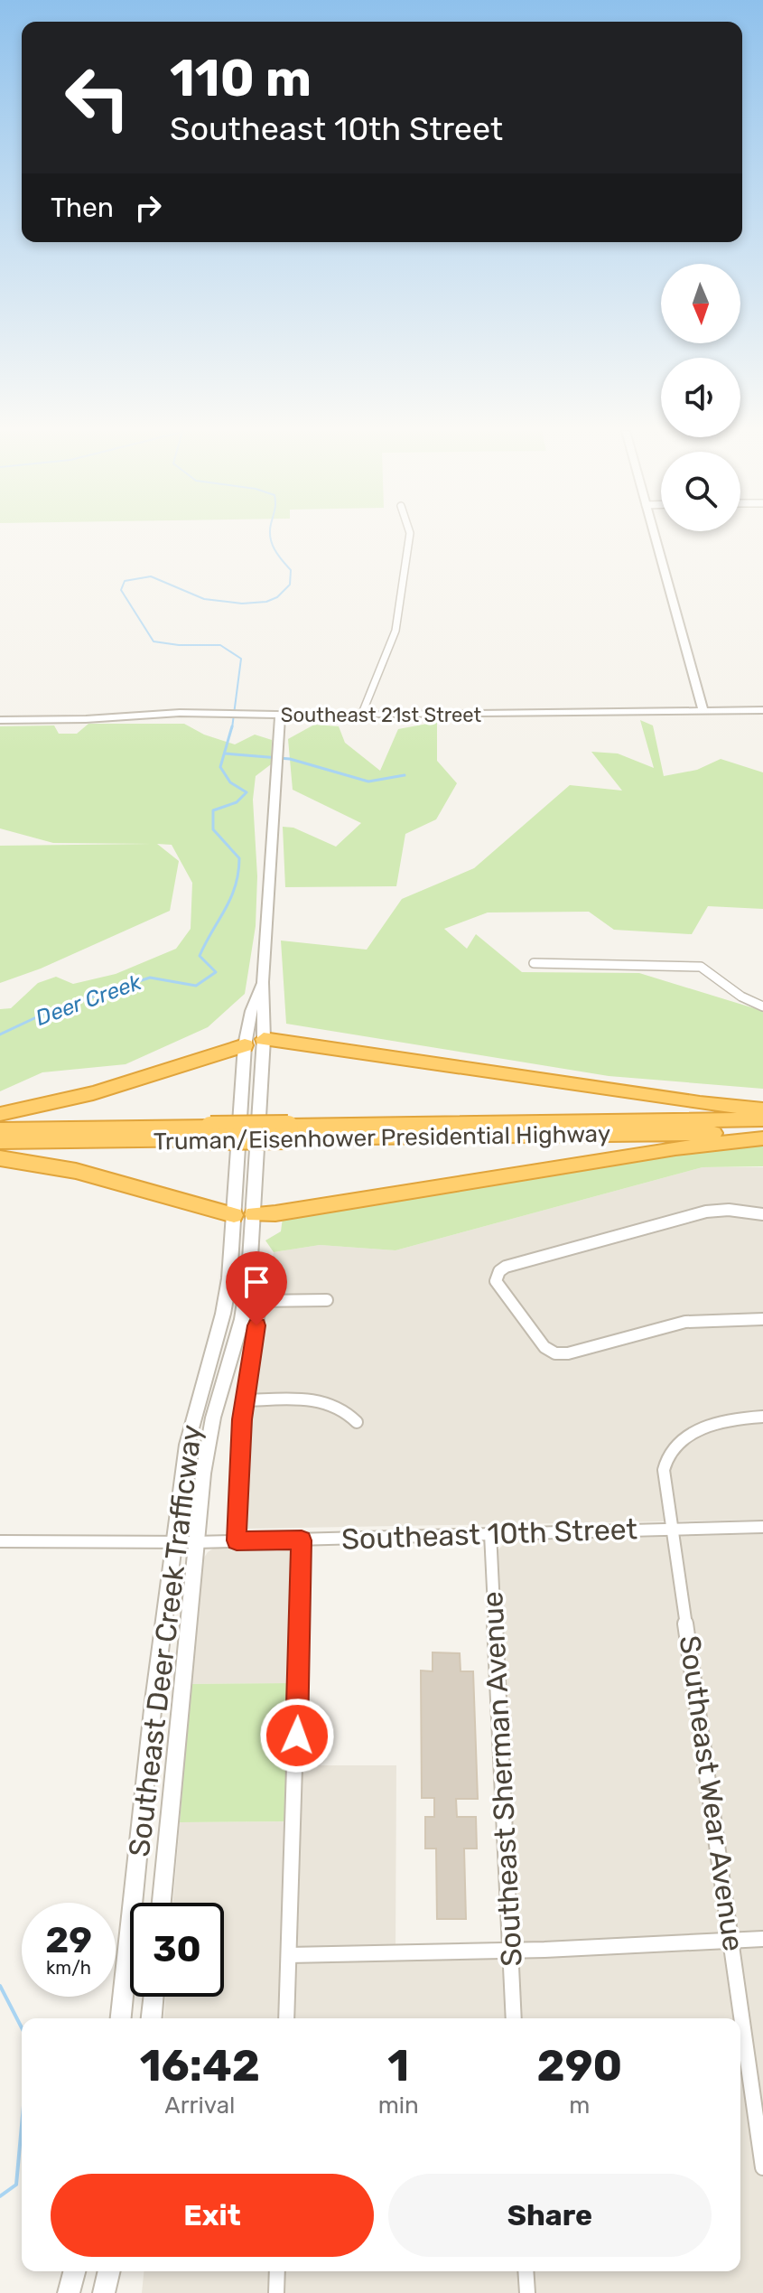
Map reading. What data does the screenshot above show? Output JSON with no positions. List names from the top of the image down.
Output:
{
  "streets": {
    "highway": ["Truman/Eisenhower Presidential Highway"],
    "street": [
      "Southeast 21st Street",
      "Southeast 10th Street",
      "Southeast Deer Creek Trafficway",
      "Southeast Sherman Avenue",
      "Southeast Wear Avenue"
    ]
  },
  "crossings": [
    ["Southeast 10th Street", "Southeast Deer Creek Trafficway"],
    ["Southeast 10th Street", "Southeast Sherman Avenue"],
    ["Southeast 10th Street", "Southeast Wear Avenue"]
  ],
  "water": ["Deer Creek"],
  "north": "bottom",
  "page": {
    "turn": ["110 m", "Southeast 10th Street"],
    "then": "Then",
    "speed": "29 km/h",
    "limit": "30",
    "eta": [
      "16:42",
      "Arrival",
      "1",
      "min",
      "290",
      "m"
    ],
    "buttons": ["Exit", "Share"]
  }
}
